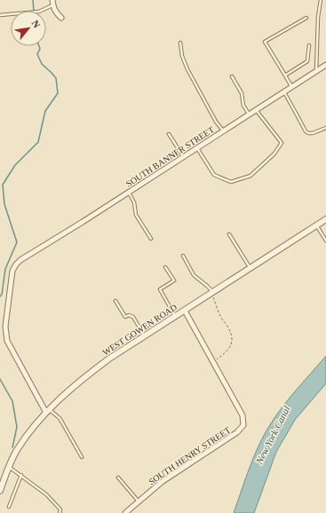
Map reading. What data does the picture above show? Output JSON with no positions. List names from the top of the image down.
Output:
{
  "streets": {
    "street": ["SOUTH BANNER STREET", "WEST GOWEN ROAD", "SOUTH HENRY STREET"]
  },
  "crossings": [
    ["SOUTH BANNER STREET", "WEST GOWEN ROAD"],
    ["WEST GOWEN ROAD", "SOUTH HENRY STREET"]
  ],
  "water": ["New York Canal"],
  "north": "top right"
}
